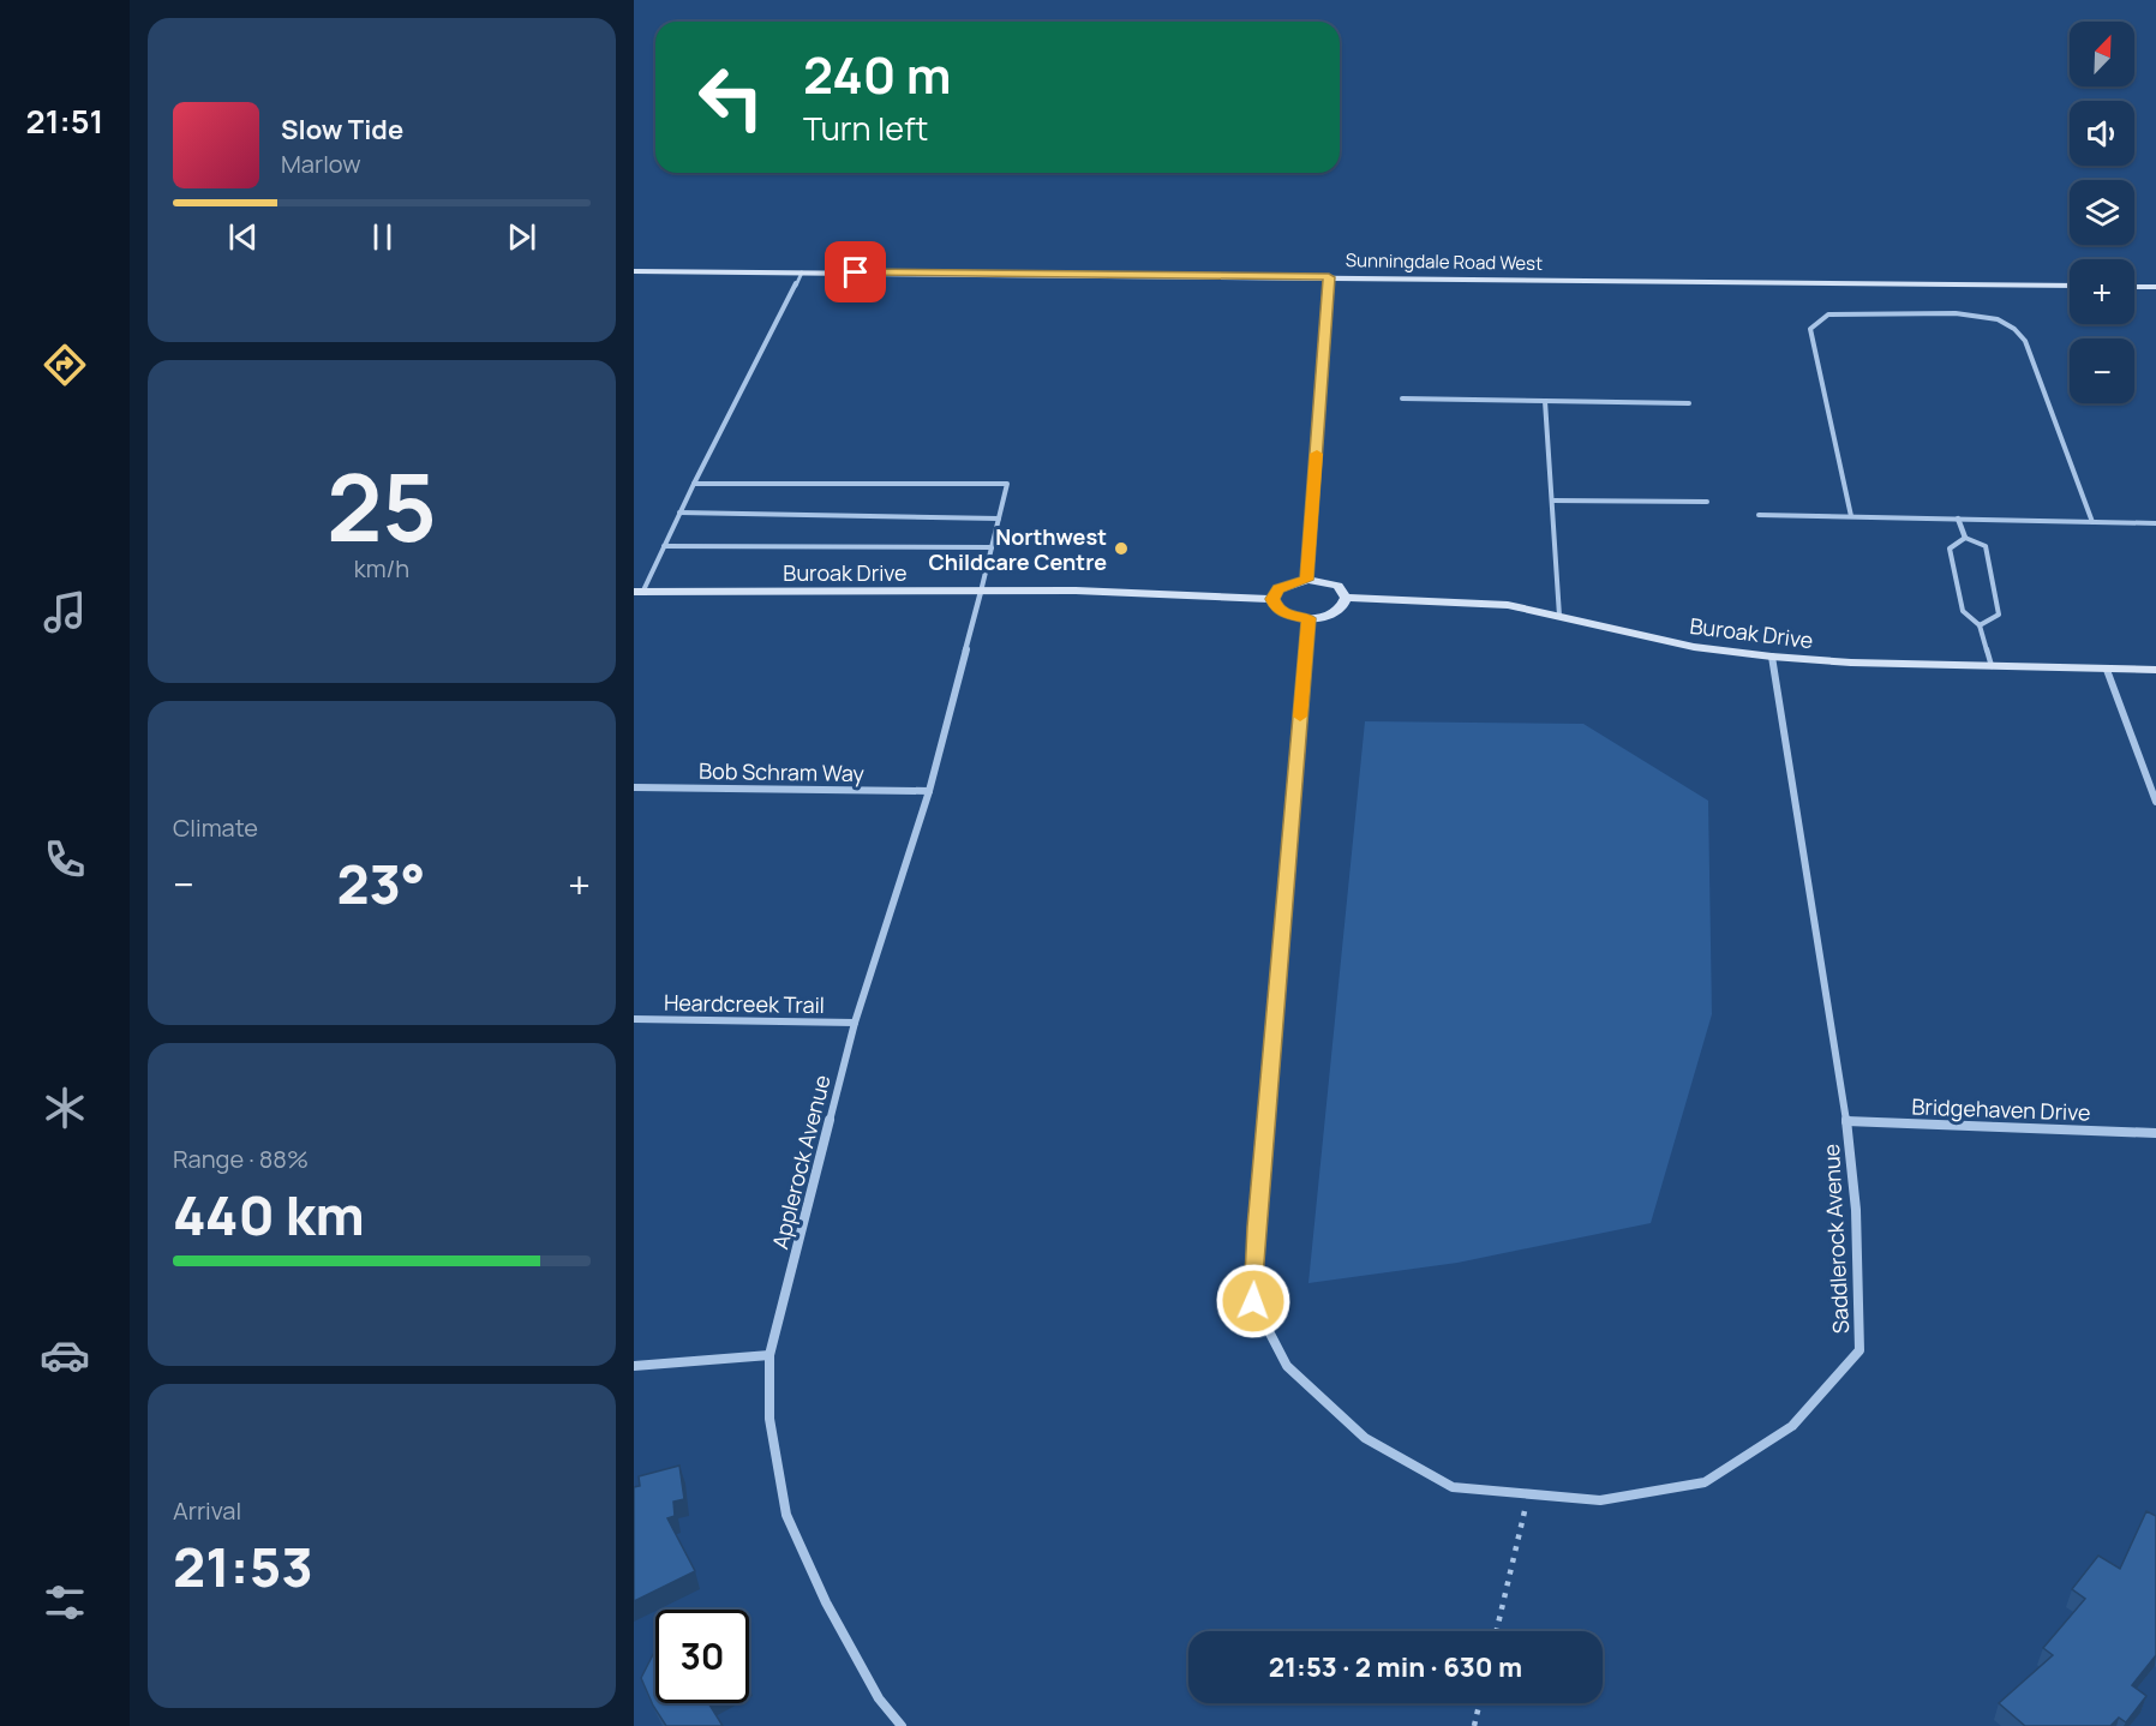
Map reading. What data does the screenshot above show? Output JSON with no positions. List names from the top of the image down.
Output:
{
  "streets": {
    "street": [
      "Sunningdale Road West",
      "Buroak Drive",
      "Bob Schram Way",
      "Heardcreek Trail",
      "Bridgehaven Drive",
      "Applerock Avenue",
      "Saddlerock Avenue"
    ]
  },
  "crossings": [
    ["Buroak Drive", "Applerock Avenue"],
    ["Buroak Drive", "Saddlerock Avenue"],
    ["Bob Schram Way", "Applerock Avenue"],
    ["Heardcreek Trail", "Applerock Avenue"],
    ["Bridgehaven Drive", "Saddlerock Avenue"]
  ],
  "places": ["Northwest Childcare Centre"],
  "north": "top right",
  "page": {
    "tabs": "21:51",
    "map_buttons": ["+", "−"],
    "turn": ["240 m", "Turn left"],
    "song": ["Slow Tide", "Marlow"],
    "tile": [
      ["25", "km/h"],
      "Climate",
      ["Range · 88%", "440 km"],
      ["Arrival", "21:53"]
    ],
    "heat": ["−", "23°", "+"],
    "limit": "30",
    "trip": "21:53 · 2 min · 630 m"
  }
}
